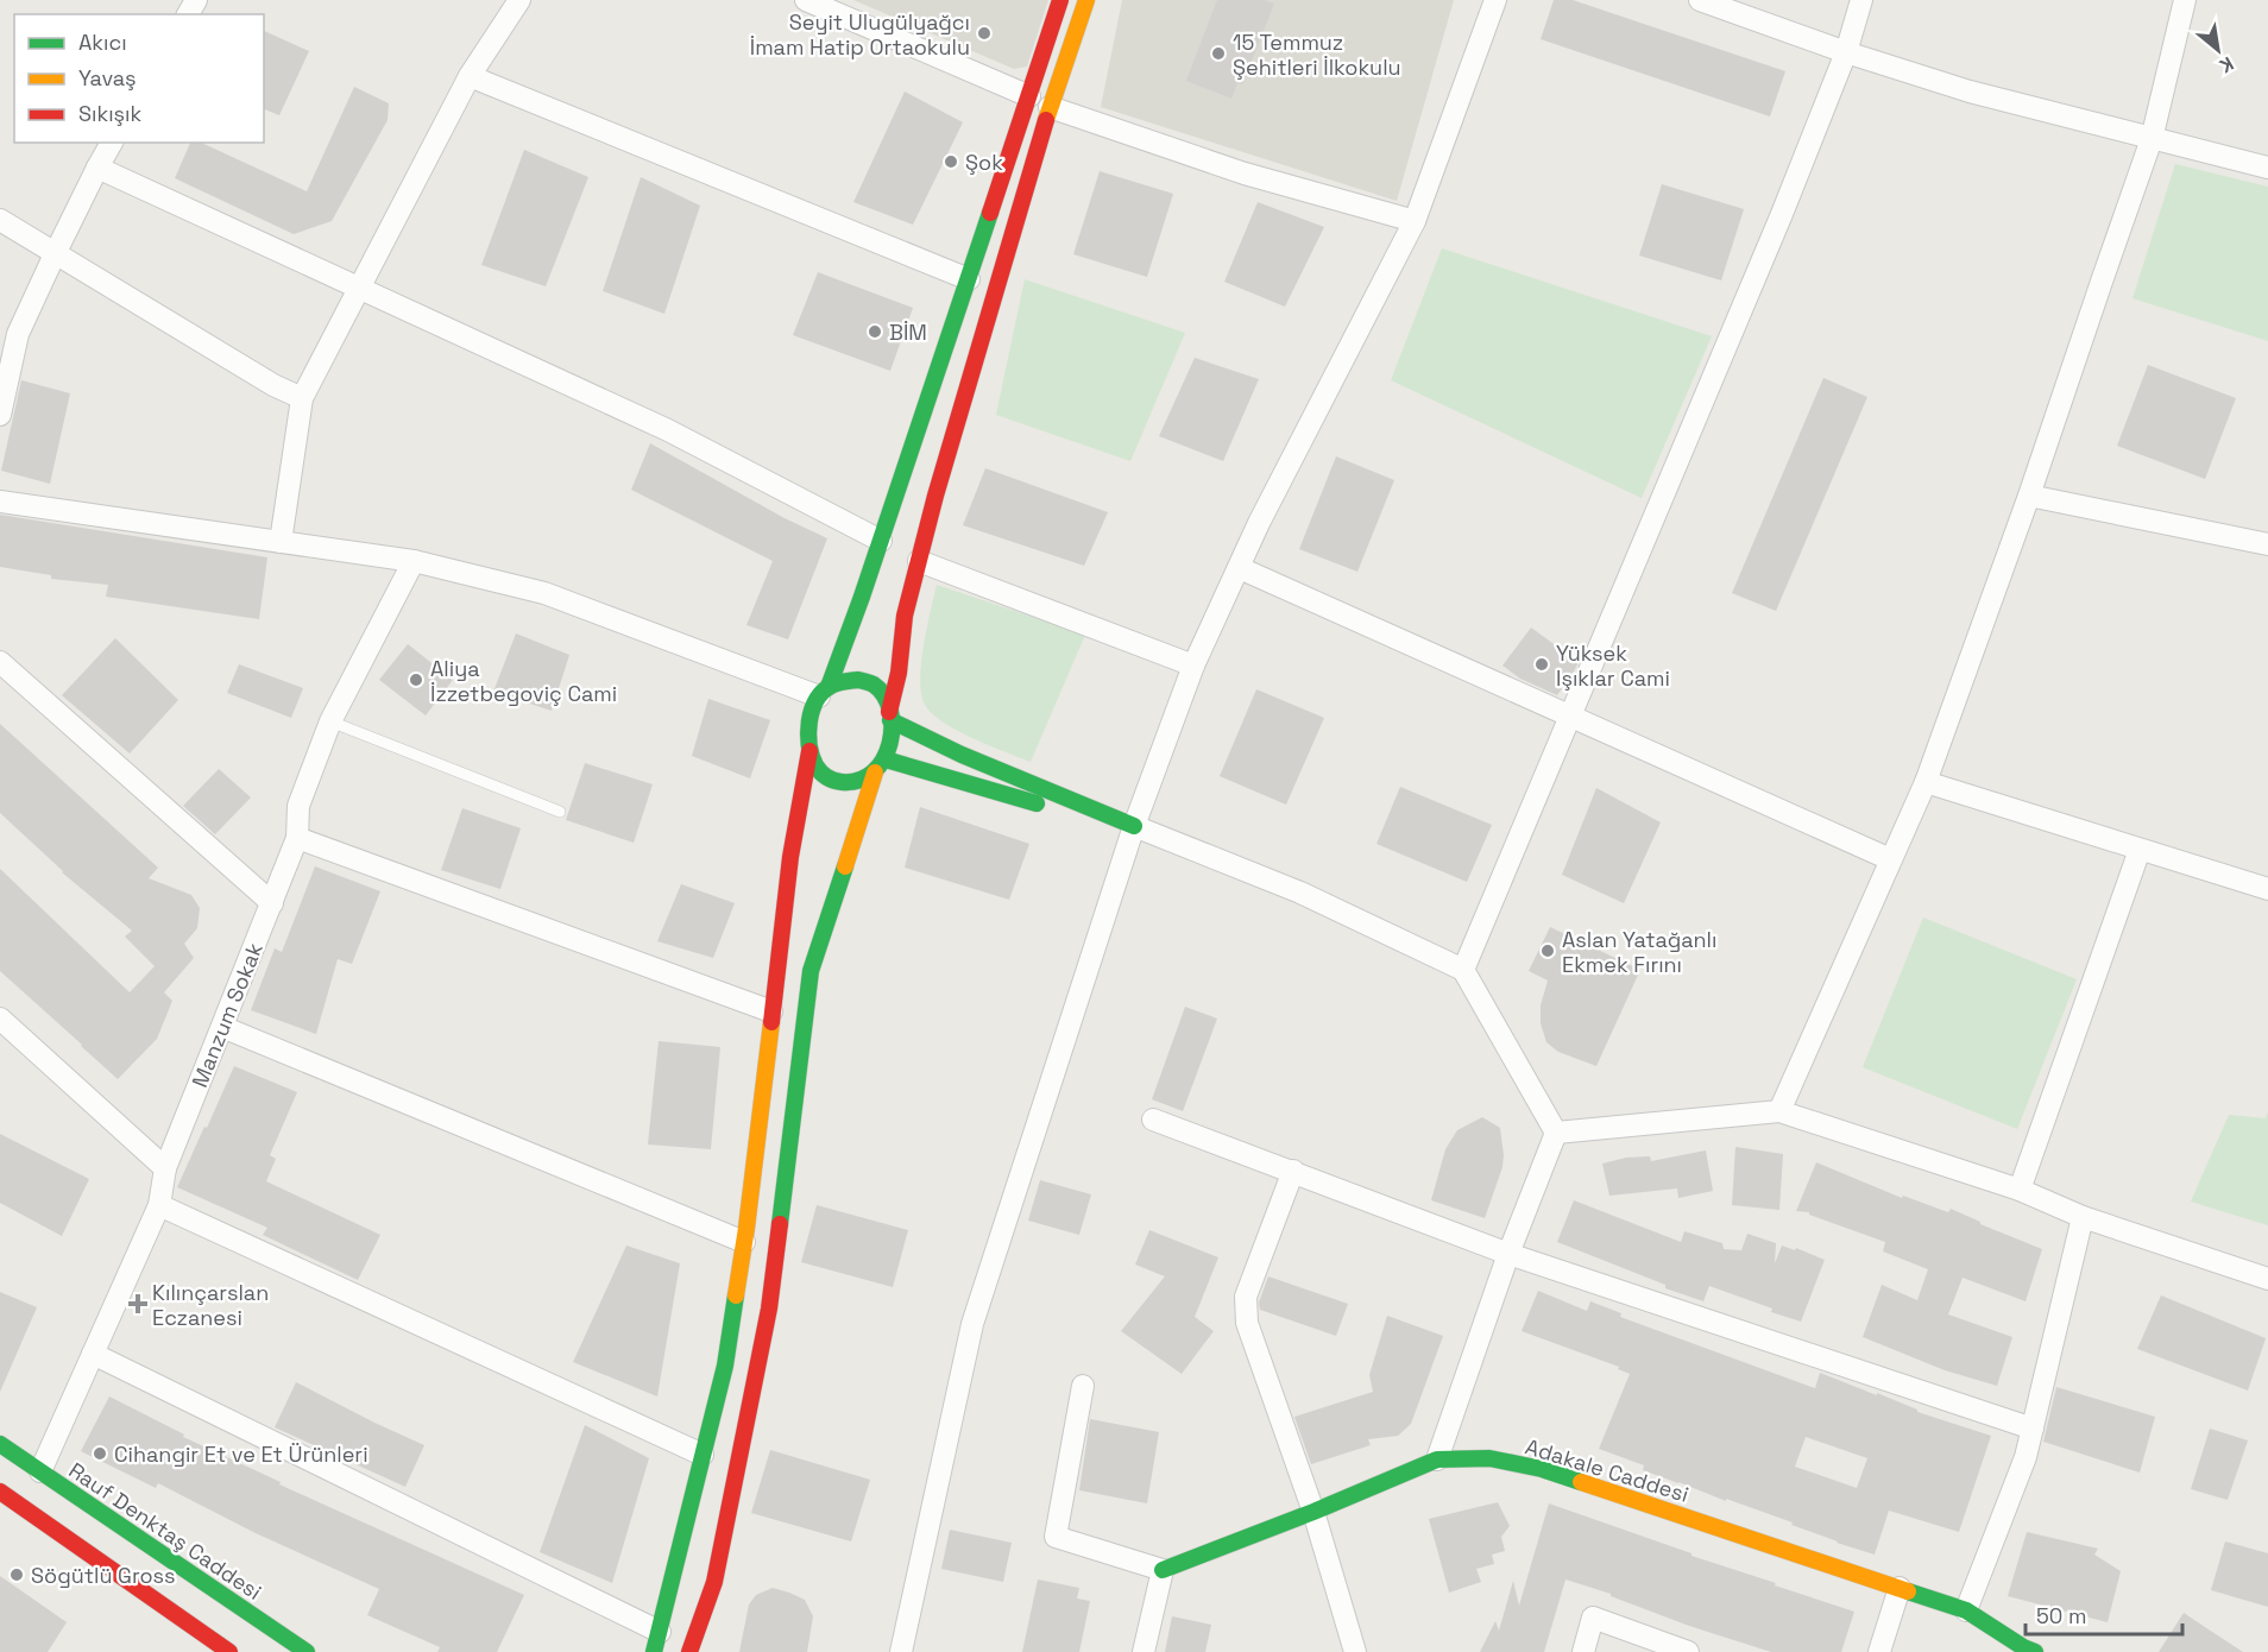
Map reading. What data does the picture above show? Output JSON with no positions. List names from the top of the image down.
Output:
{
  "streets": {
    "street": ["Manzum Sokak", "Adakale Caddesi", "Rauf Denktaş Caddesi"]
  },
  "crossings": [
    ["Manzum Sokak", "Rauf Denktaş Caddesi"]
  ],
  "places": {
    "other": [
      "Seyit Ulugülyağcı İmam Hatip Ortaokulu",
      "15 Temmuz Şehitleri İlkokulu",
      "Şok",
      "BİM",
      "Yüksek Işıklar Cami",
      "Aliya İzzetbegoviç Cami",
      "Aslan Yatağanlı Ekmek Fırını",
      "Cihangir Et ve Et Ürünleri",
      "Sögütlü Gross"
    ],
    "health": ["Kılınçarslan Eczanesi"]
  },
  "legend": ["Akıcı", "Yavaş", "Sıkışık"],
  "scale_bar": "50 m",
  "north": "bottom right"
}
